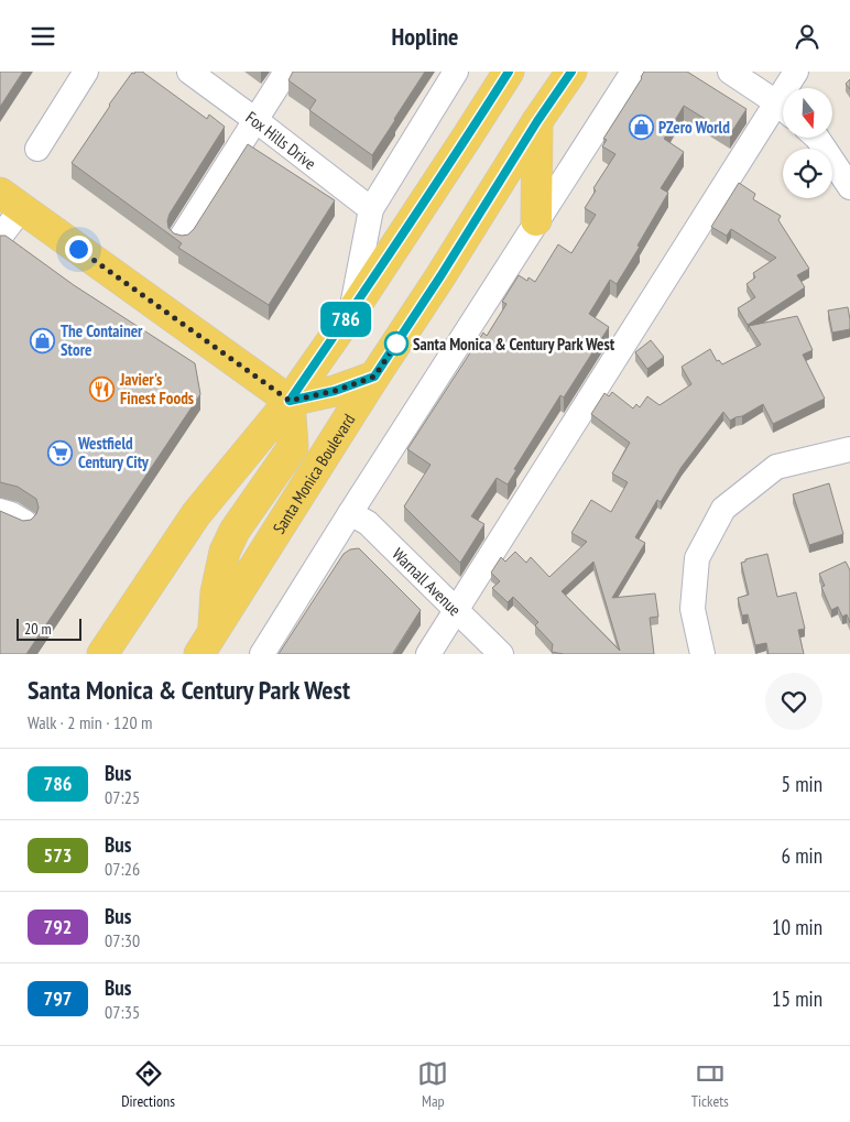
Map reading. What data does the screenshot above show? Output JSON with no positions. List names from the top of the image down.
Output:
{
  "streets": {
    "main road": ["Santa Monica Boulevard"],
    "street": ["Fox Hills Drive", "Warnall Avenue"]
  },
  "places": {
    "shop": ["PZero World", "The Container Store"],
    "other": ["Santa Monica & Century Park West"],
    "restaurant": ["Javier's Finest Foods"],
    "supermarket": ["Westfield Century City"]
  },
  "lines": ["bus line 786"],
  "scale_bar": "20 m",
  "north": "bottom",
  "page": {
    "header": "Hopline",
    "on_map": "786",
    "scale": "20 m",
    "heading": ["Santa Monica & Century Park West", "Walk · 2 min · 120 m"],
    "list": [
      {
        "mark": "786",
        "name": "Bus",
        "note": "07:25",
        "value": "5 min"
      },
      {
        "mark": "573",
        "name": "Bus",
        "note": "07:26",
        "value": "6 min"
      },
      {
        "mark": "792",
        "name": "Bus",
        "note": "07:30",
        "value": "10 min"
      },
      {
        "mark": "797",
        "name": "Bus",
        "note": "07:35",
        "value": "15 min"
      }
    ],
    "tabs": ["Directions", "Map", "Tickets"]
  }
}
